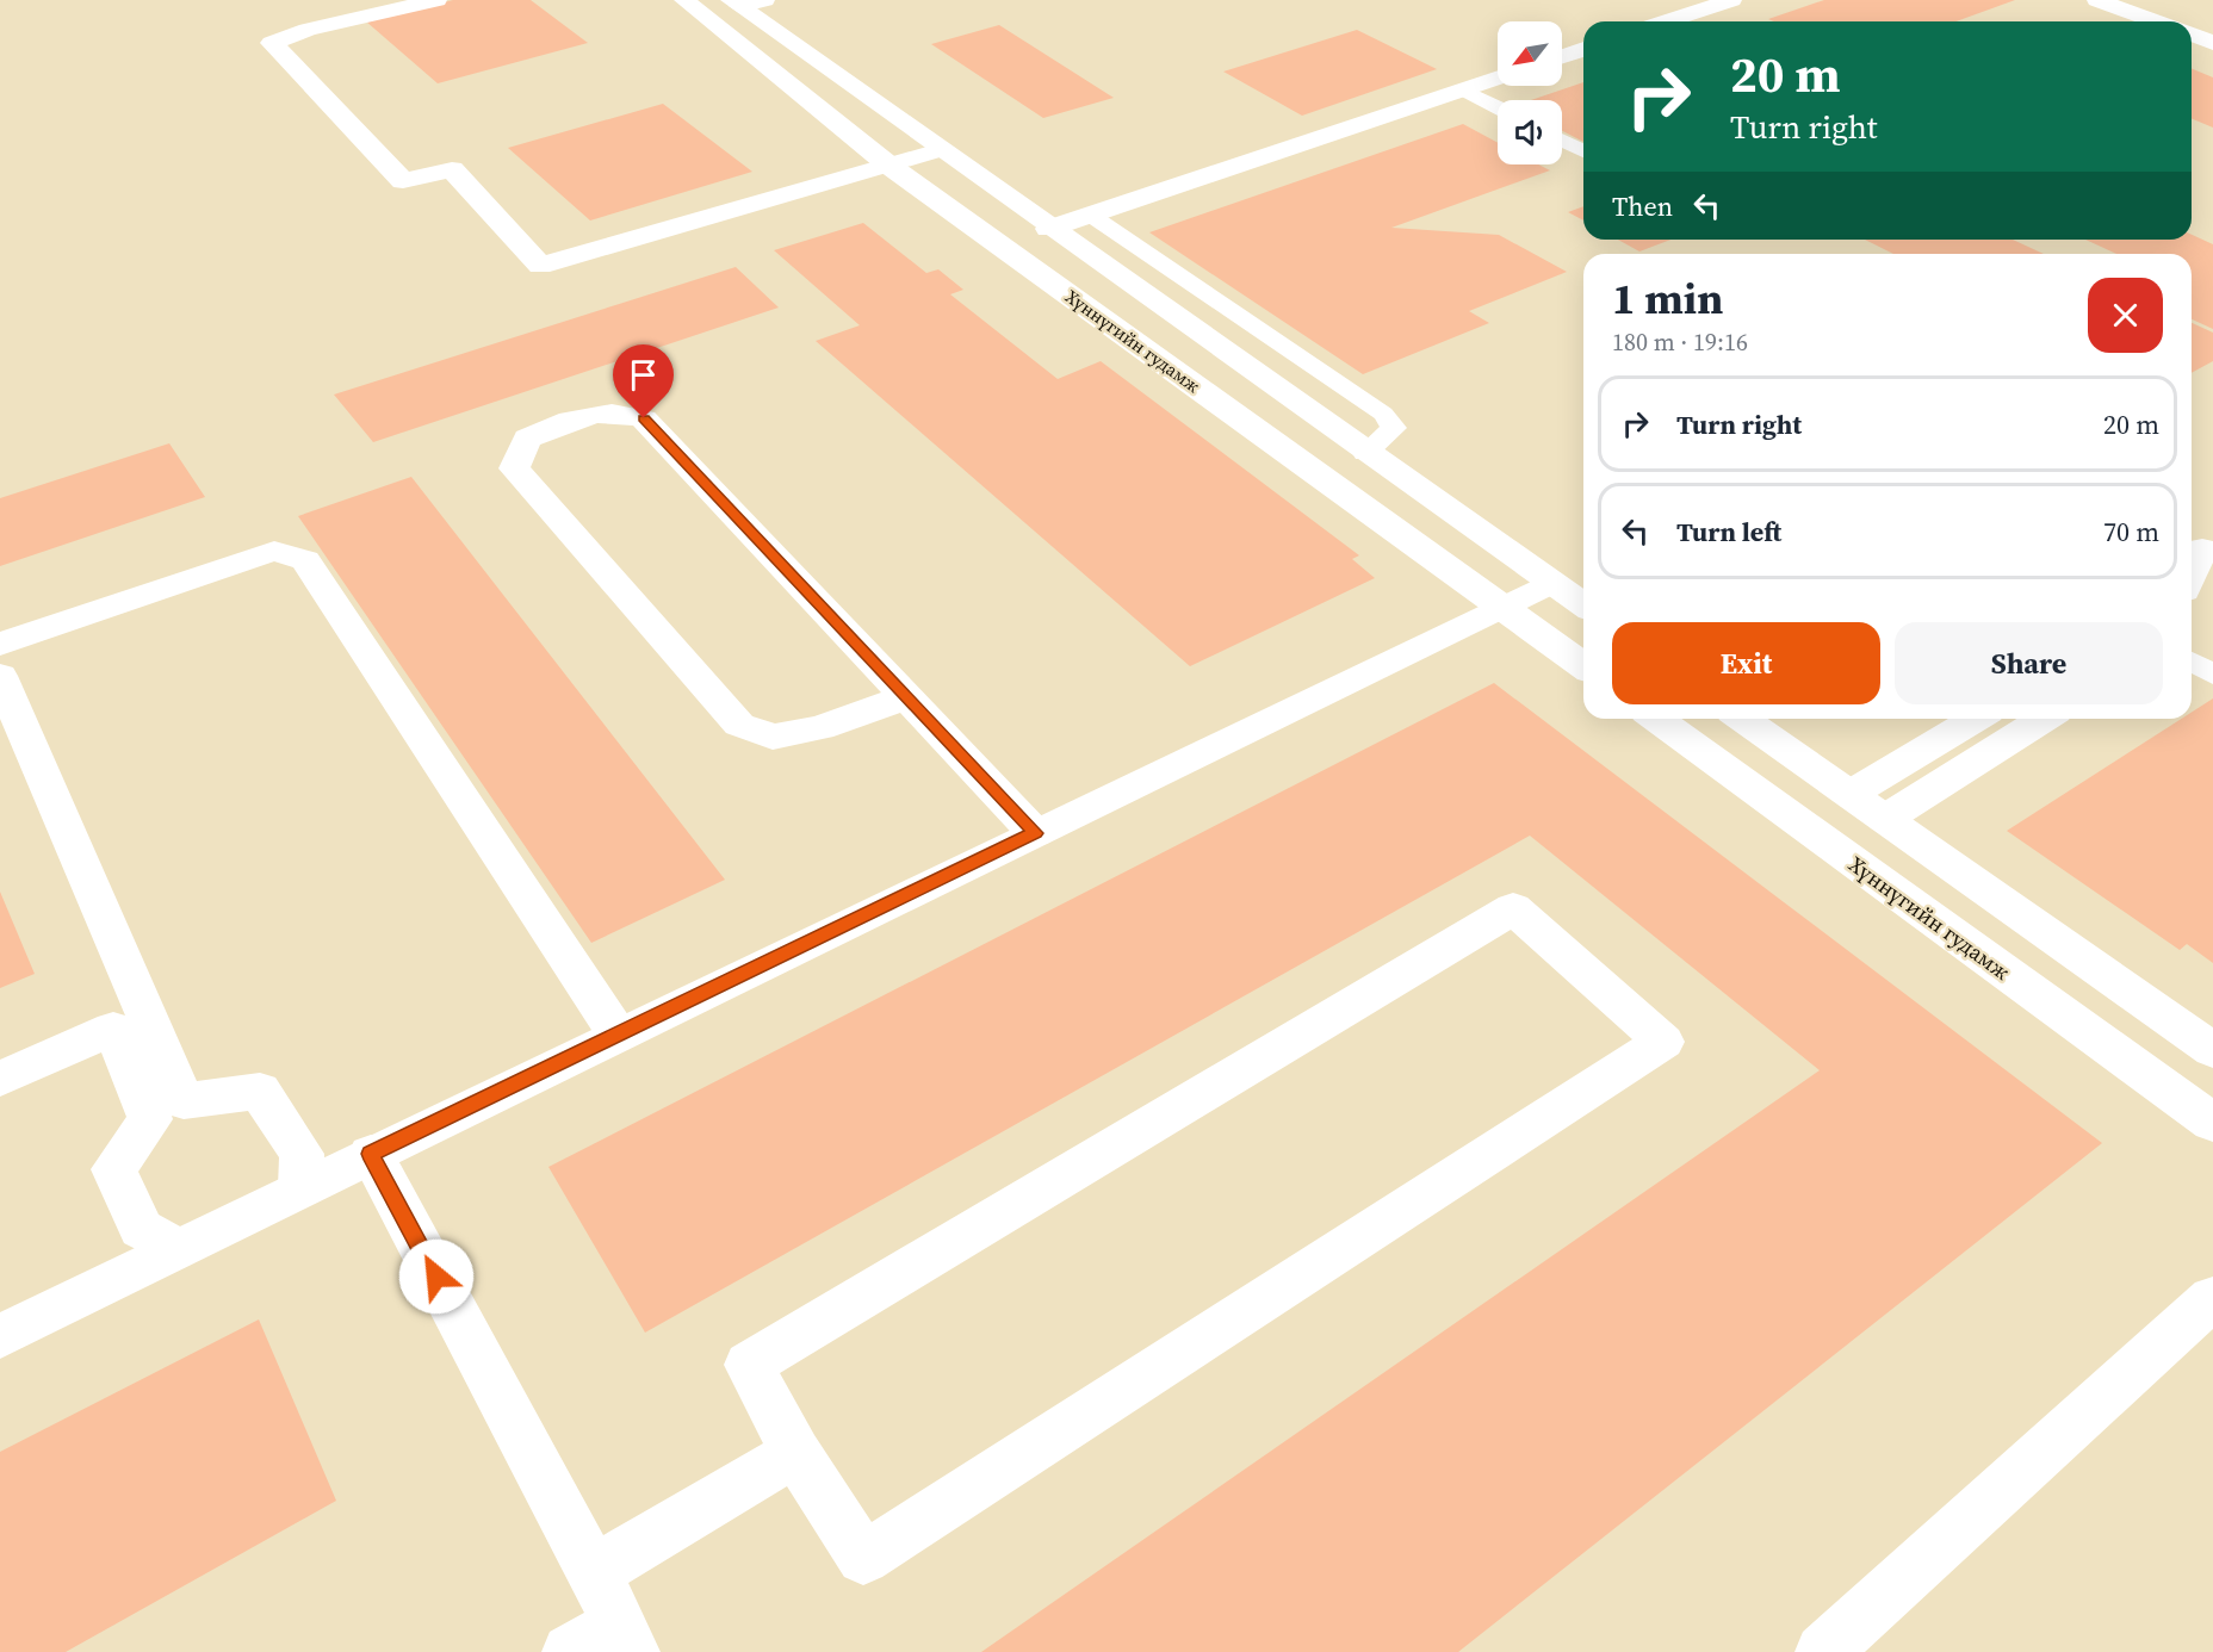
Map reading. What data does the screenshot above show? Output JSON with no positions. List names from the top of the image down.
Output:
{
  "streets": {
    "street": ["Хүннүгийн гудамж"]
  },
  "north": "bottom left",
  "page": {
    "turn": ["20 m", "Turn right"],
    "then": "Then",
    "heading": ["1 min", "180 m · 19:16"],
    "list": [
      {
        "name": "Turn right",
        "value": "20 m"
      },
      {
        "name": "Turn left",
        "value": "70 m"
      }
    ],
    "buttons": ["Exit", "Share"]
  }
}
